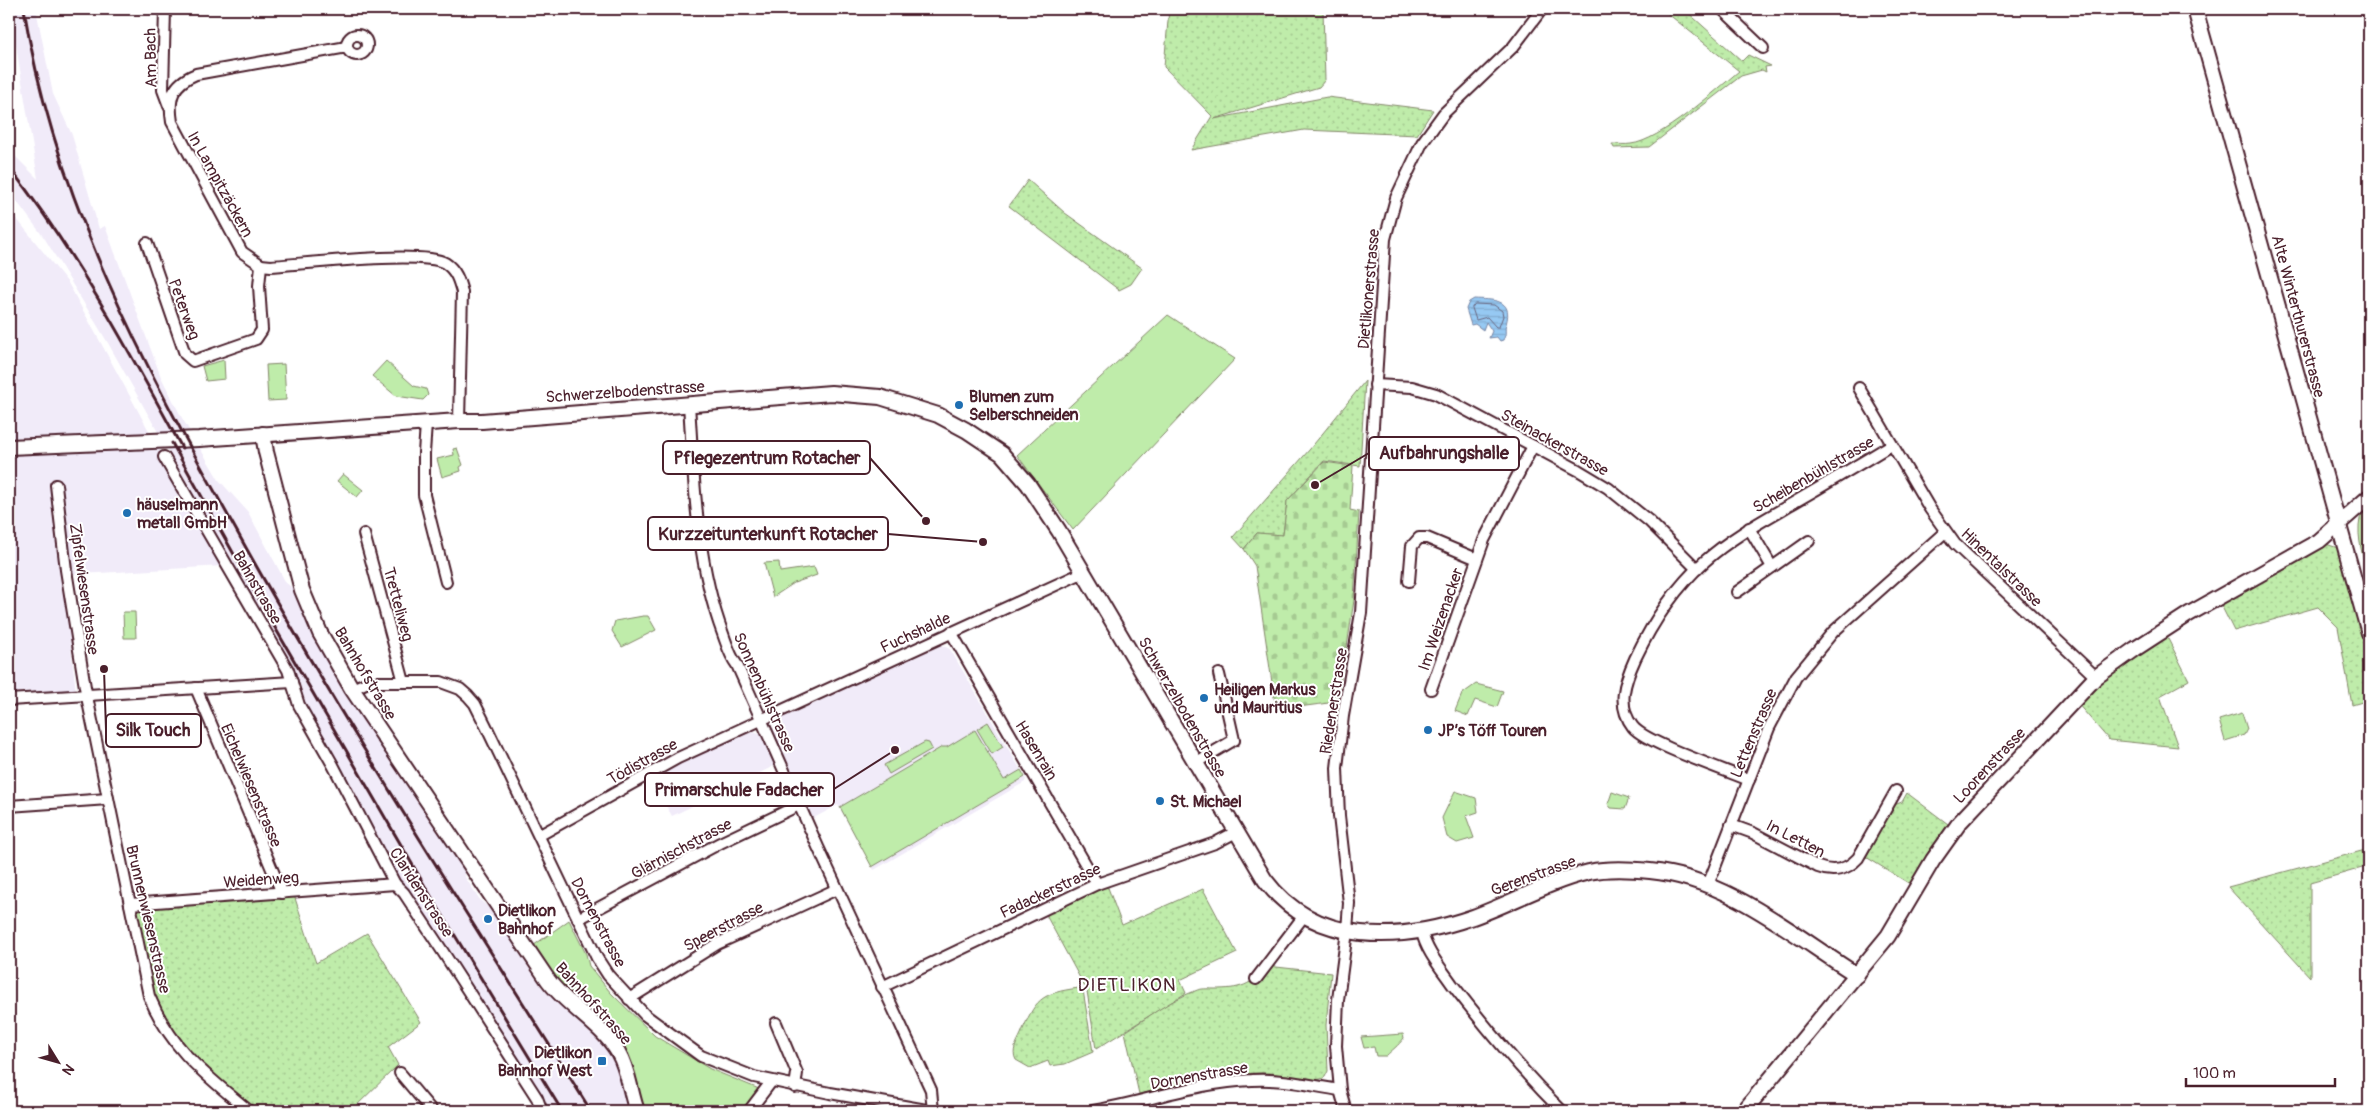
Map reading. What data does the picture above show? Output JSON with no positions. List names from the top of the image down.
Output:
{
  "streets": {
    "street": [
      "Am Bach",
      "In Lampitzäckern",
      "Dietlikonerstrasse",
      "Peterweg",
      "Alte Winterthurerstrasse",
      "Schwerzelbodenstrasse",
      "Steinackerstrasse",
      "Scheibenbühlstrasse",
      "Hinentalstrasse",
      "Bahnstrasse",
      "Zipfelwiesenstrasse",
      "Tretteliweg",
      "Im Weizenacker",
      "Fuchshalde",
      "Bahnhofstrasse",
      "Sonnenbühlstrasse",
      "Riedenerstrasse",
      "Lettenstrasse",
      "Hasenrain",
      "Tödistrasse",
      "Loorenstrasse",
      "Eichelwiesenstrasse",
      "In Letten",
      "Glärnischstrasse",
      "Gerenstrasse",
      "Weidenweg",
      "Fadackerstrasse",
      "Claridenstrasse",
      "Brunnenwiesenstrasse",
      "Dornenstrasse",
      "Speerstrasse"
    ]
  },
  "crossings": [
    ["Am Bach", "In Lampitzäckern"],
    ["In Lampitzäckern", "Peterweg"],
    ["Dietlikonerstrasse", "Steinackerstrasse"],
    ["Dietlikonerstrasse", "Riedenerstrasse"],
    ["Alte Winterthurerstrasse", "Loorenstrasse"],
    ["Schwerzelbodenstrasse", "Fuchshalde"],
    ["Schwerzelbodenstrasse", "Bahnhofstrasse"],
    ["Schwerzelbodenstrasse", "Sonnenbühlstrasse"],
    ["Schwerzelbodenstrasse", "Riedenerstrasse"],
    ["Schwerzelbodenstrasse", "Gerenstrasse"],
    ["Schwerzelbodenstrasse", "Fadackerstrasse"],
    ["Steinackerstrasse", "Scheibenbühlstrasse"],
    ["Steinackerstrasse", "Im Weizenacker"],
    ["Steinackerstrasse", "Riedenerstrasse"],
    ["Scheibenbühlstrasse", "Hinentalstrasse"],
    ["Scheibenbühlstrasse", "Lettenstrasse"],
    ["Hinentalstrasse", "Lettenstrasse"],
    ["Hinentalstrasse", "Loorenstrasse"],
    ["Bahnstrasse", "Claridenstrasse"],
    ["Zipfelwiesenstrasse", "Brunnenwiesenstrasse"],
    ["Tretteliweg", "Dornenstrasse"],
    ["Fuchshalde", "Sonnenbühlstrasse"],
    ["Fuchshalde", "Hasenrain"],
    ["Fuchshalde", "Tödistrasse"],
    ["Bahnhofstrasse", "Dornenstrasse"],
    ["Sonnenbühlstrasse", "Tödistrasse"],
    ["Sonnenbühlstrasse", "Glärnischstrasse"],
    ["Sonnenbühlstrasse", "Fadackerstrasse"],
    ["Sonnenbühlstrasse", "Dornenstrasse"],
    ["Sonnenbühlstrasse", "Speerstrasse"],
    ["Riedenerstrasse", "Gerenstrasse"],
    ["Riedenerstrasse", "Dornenstrasse"],
    ["Lettenstrasse", "In Letten"],
    ["Lettenstrasse", "Gerenstrasse"],
    ["Hasenrain", "Fadackerstrasse"],
    ["Tödistrasse", "Dornenstrasse"],
    ["Loorenstrasse", "Gerenstrasse"],
    ["Eichelwiesenstrasse", "Weidenweg"],
    ["Glärnischstrasse", "Dornenstrasse"],
    ["Weidenweg", "Claridenstrasse"],
    ["Weidenweg", "Brunnenwiesenstrasse"],
    ["Dornenstrasse", "Speerstrasse"]
  ],
  "districts": ["DIETLIKON"],
  "places": {
    "other": [
      "Blumen zum Selberschneiden",
      "Aufbahrungshalle",
      "häuselmann metall GmbH",
      "Pflegezentrum Rotacher",
      "Kurzzeitunterkunft Rotacher",
      "Silk Touch",
      "Heiligen Markus und Mauritius",
      "JP’s Töff Touren",
      "Primarschule Fadacher",
      "St. Michael",
      "Dietlikon Bahnhof"
    ],
    "transit": ["Dietlikon Bahnhof West"]
  },
  "scale_bar": "100 m",
  "north": "bottom right"
}
